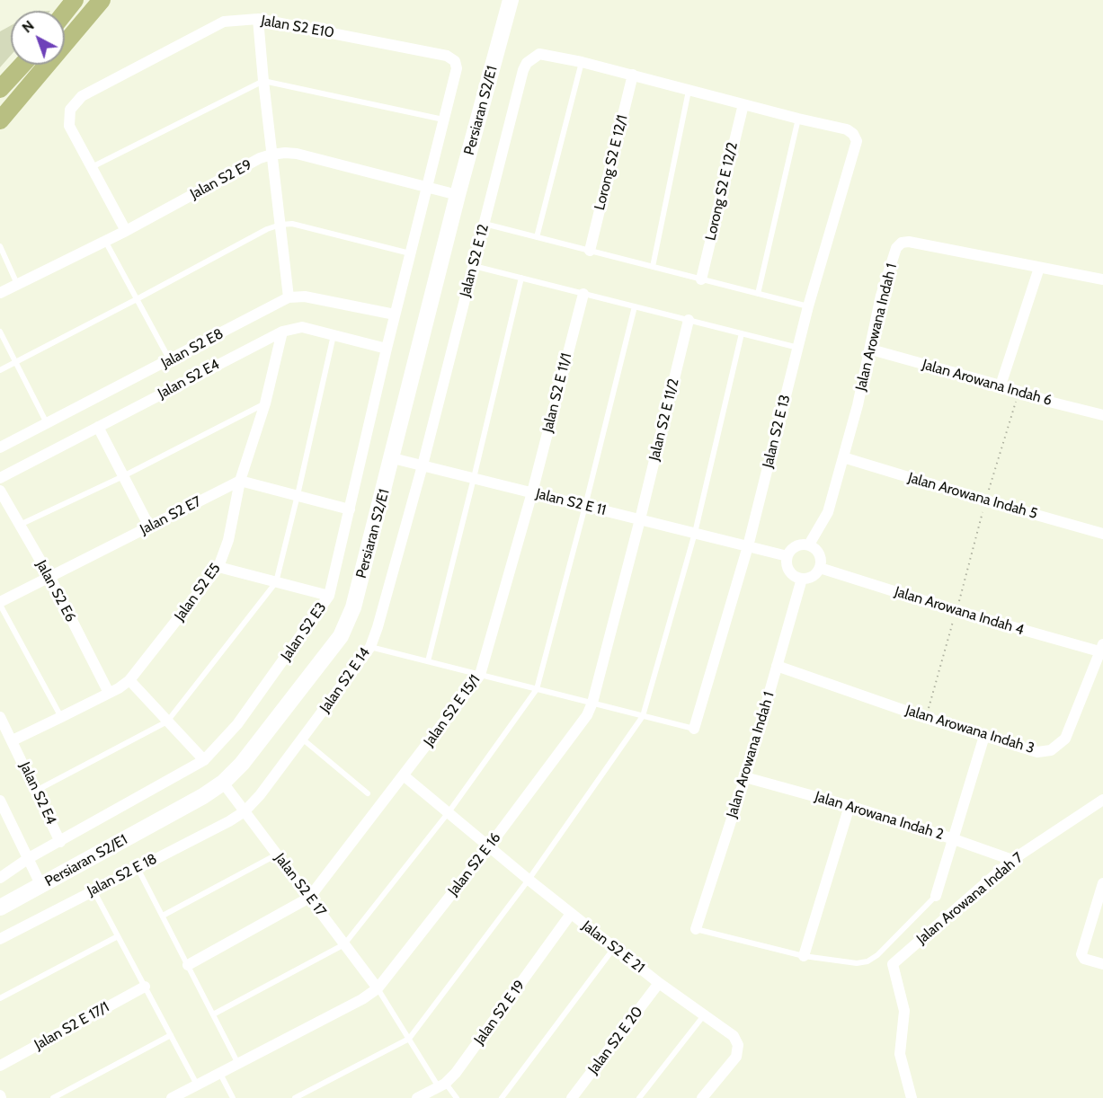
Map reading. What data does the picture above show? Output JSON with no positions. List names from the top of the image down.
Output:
{
  "streets": {
    "street": [
      "Jalan S2 E10",
      "Persiaran S2/E1",
      "Lorong S2 E 12/1",
      "Jalan S2 E9",
      "Lorong S2 E 12/2",
      "Jalan S2 E 12",
      "Jalan Arowana Indah 1",
      "Jalan S2 E8",
      "Jalan S2 E4",
      "Jalan Arowana Indah 6",
      "Jalan S2 E 11/1",
      "Jalan S2 E 11/2",
      "Jalan S2 E 13",
      "Jalan Arowana Indah 5",
      "Jalan S2 E 11",
      "Jalan S2 E7",
      "Jalan S2 E6",
      "Jalan S2 E5",
      "Jalan Arowana Indah 4",
      "Jalan S2 E3",
      "Jalan S2 E 14",
      "Jalan S2 E 15/1",
      "Jalan Arowana Indah 3",
      "Jalan Arowana Indah 2",
      "Jalan S2 E 16",
      "Jalan S2 E 18",
      "Jalan S2 E 17",
      "Jalan Arowana Indah 7",
      "Jalan S2 E 21",
      "Jalan S2 E 19",
      "Jalan S2 E 17/1",
      "Jalan S2 E 20"
    ]
  },
  "crossings": [
    ["Jalan S2 E10", "Jalan S2 E9"],
    ["Jalan S2 E10", "Jalan S2 E3"],
    ["Persiaran S2/E1", "Jalan S2 E9"],
    ["Persiaran S2/E1", "Jalan S2 E 11"],
    ["Persiaran S2/E1", "Jalan S2 E 17"],
    ["Jalan S2 E9", "Jalan S2 E3"],
    ["Jalan S2 E 12", "Jalan S2 E 11"],
    ["Jalan S2 E 12", "Jalan S2 E 14"],
    ["Jalan Arowana Indah 1", "Jalan Arowana Indah 6"],
    ["Jalan Arowana Indah 1", "Jalan Arowana Indah 5"],
    ["Jalan Arowana Indah 1", "Jalan S2 E 11"],
    ["Jalan Arowana Indah 1", "Jalan Arowana Indah 4"],
    ["Jalan Arowana Indah 1", "Jalan Arowana Indah 3"],
    ["Jalan Arowana Indah 1", "Jalan Arowana Indah 2"],
    ["Jalan S2 E8", "Jalan S2 E3"],
    ["Jalan S2 E4", "Jalan S2 E5"],
    ["Jalan S2 E4", "Jalan S2 E3"],
    ["Jalan S2 E 11/1", "Jalan S2 E 11"],
    ["Jalan S2 E 11/1", "Jalan S2 E 15/1"],
    ["Jalan S2 E 11/2", "Jalan S2 E 11"],
    ["Jalan S2 E 11/2", "Jalan S2 E 16"],
    ["Jalan S2 E 13", "Jalan S2 E 11"],
    ["Jalan S2 E 11", "Jalan Arowana Indah 4"],
    ["Jalan S2 E 11", "Jalan S2 E 14"],
    ["Jalan S2 E 11", "Jalan S2 E 15/1"],
    ["Jalan S2 E 11", "Jalan S2 E 16"],
    ["Jalan S2 E7", "Jalan S2 E6"],
    ["Jalan S2 E7", "Jalan S2 E5"],
    ["Jalan S2 E6", "Jalan S2 E5"],
    ["Jalan Arowana Indah 4", "Jalan Arowana Indah 3"],
    ["Jalan S2 E 14", "Jalan S2 E 18"],
    ["Jalan S2 E 14", "Jalan S2 E 17"],
    ["Jalan S2 E 15/1", "Jalan S2 E 17"],
    ["Jalan S2 E 15/1", "Jalan S2 E 21"],
    ["Jalan Arowana Indah 2", "Jalan Arowana Indah 7"],
    ["Jalan S2 E 16", "Jalan S2 E 17"],
    ["Jalan S2 E 16", "Jalan S2 E 21"],
    ["Jalan S2 E 18", "Jalan S2 E 17"],
    ["Jalan S2 E 21", "Jalan S2 E 19"],
    ["Jalan S2 E 21", "Jalan S2 E 20"]
  ],
  "north": "top left"
}
